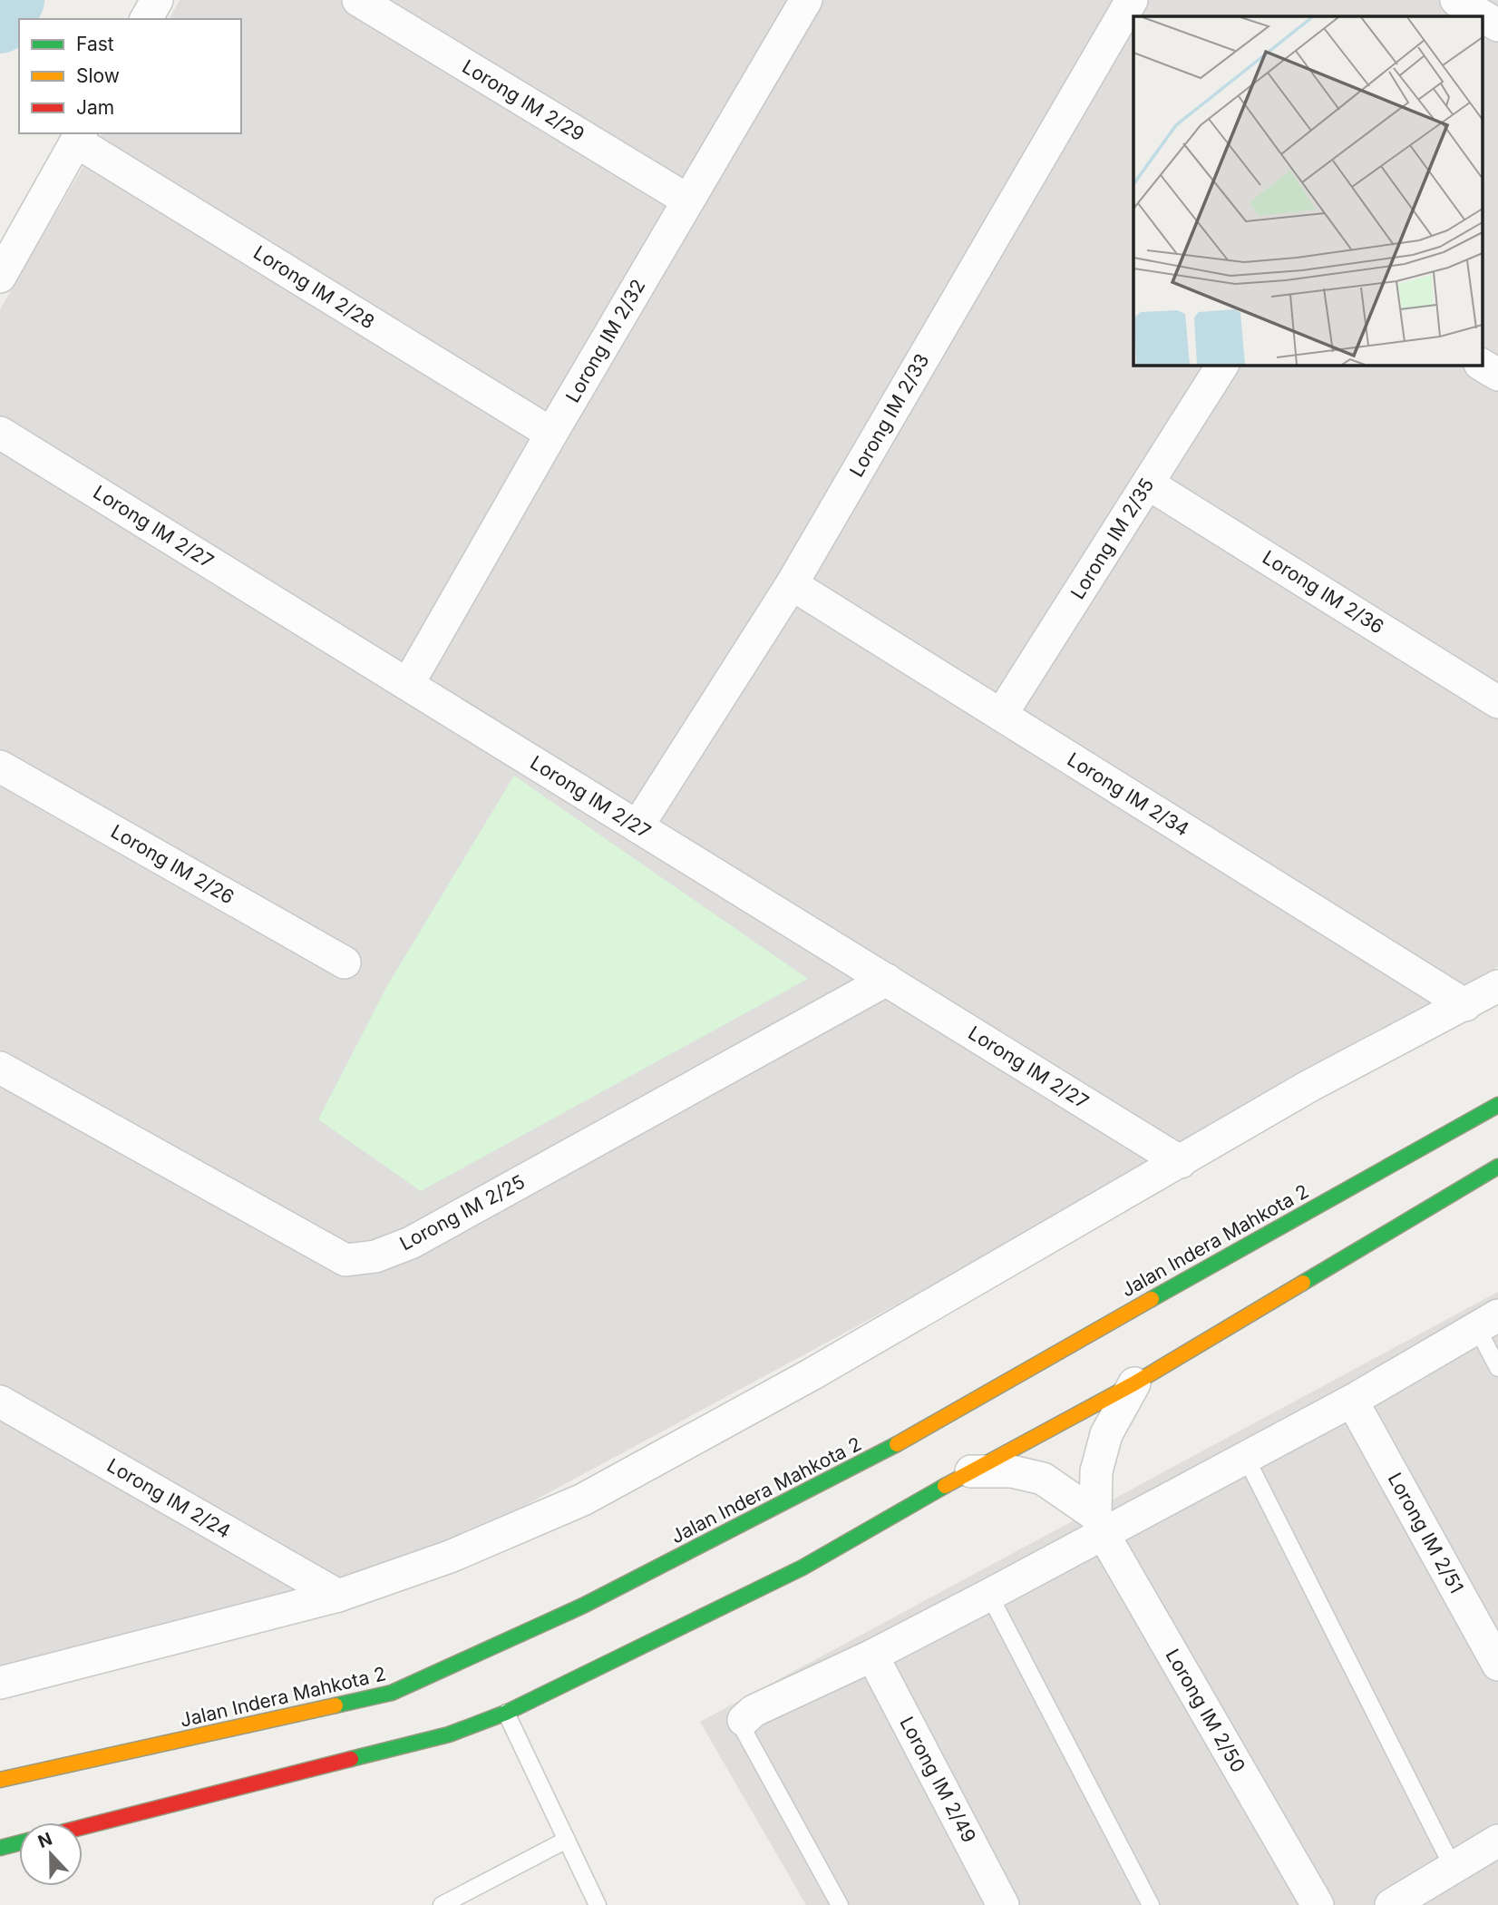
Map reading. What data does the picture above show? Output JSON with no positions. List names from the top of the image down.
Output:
{
  "streets": {
    "street": [
      "Lorong IM 2/29",
      "Lorong IM 2/28",
      "Lorong IM 2/32",
      "Lorong IM 2/33",
      "Lorong IM 2/27",
      "Lorong IM 2/35",
      "Lorong IM 2/36",
      "Lorong IM 2/34",
      "Lorong IM 2/26",
      "Lorong IM 2/25",
      "Jalan Indera Mahkota 2",
      "Lorong IM 2/24",
      "Lorong IM 2/51",
      "Lorong IM 2/50",
      "Lorong IM 2/49"
    ]
  },
  "crossings": [
    ["Lorong IM 2/29", "Lorong IM 2/32"],
    ["Lorong IM 2/28", "Lorong IM 2/32"],
    ["Lorong IM 2/32", "Lorong IM 2/27"],
    ["Lorong IM 2/33", "Lorong IM 2/27"],
    ["Lorong IM 2/33", "Lorong IM 2/34"],
    ["Lorong IM 2/27", "Lorong IM 2/25"],
    ["Lorong IM 2/35", "Lorong IM 2/36"],
    ["Lorong IM 2/35", "Lorong IM 2/34"]
  ],
  "legend": ["Fast", "Slow", "Jam"],
  "north": "top"
}
